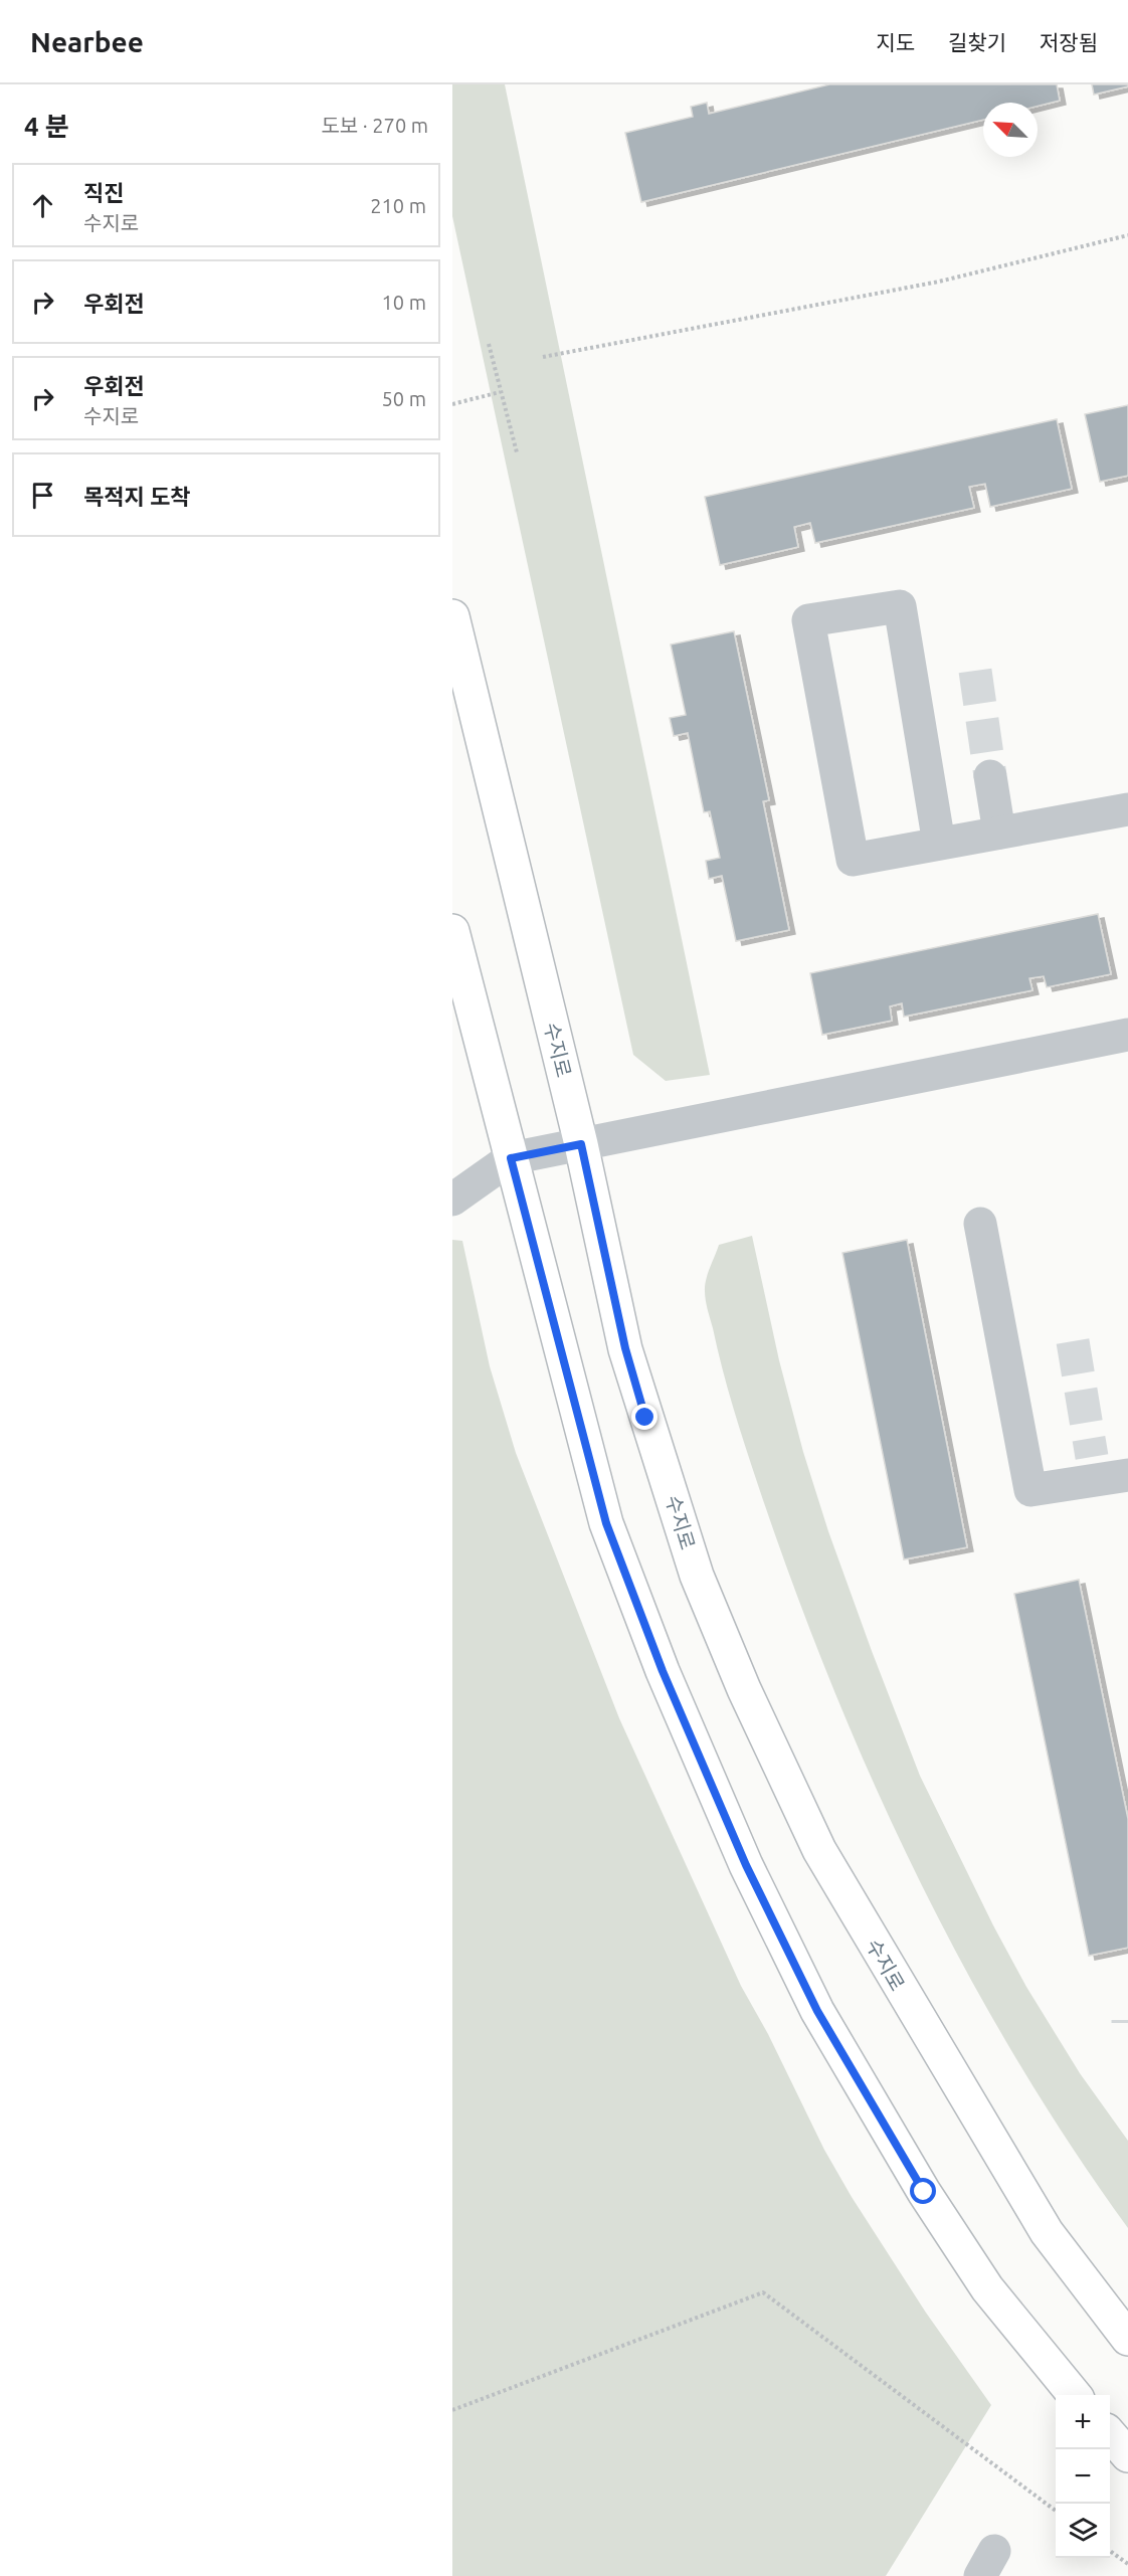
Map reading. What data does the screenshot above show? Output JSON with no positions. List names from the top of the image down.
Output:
{
  "streets": {
    "main road": ["수지로"]
  },
  "north": "top left",
  "page": {
    "header": "Nearbee",
    "nav": ["지도", "길찾기", "저장됨"],
    "heading": ["4 분", "도보 · 270 m"],
    "list": [
      ["직진", "수지로", "210 m"],
      ["우회전", "10 m"],
      ["우회전", "수지로", "50 m"],
      "목적지 도착"
    ],
    "map_buttons": ["+", "−"]
  }
}
